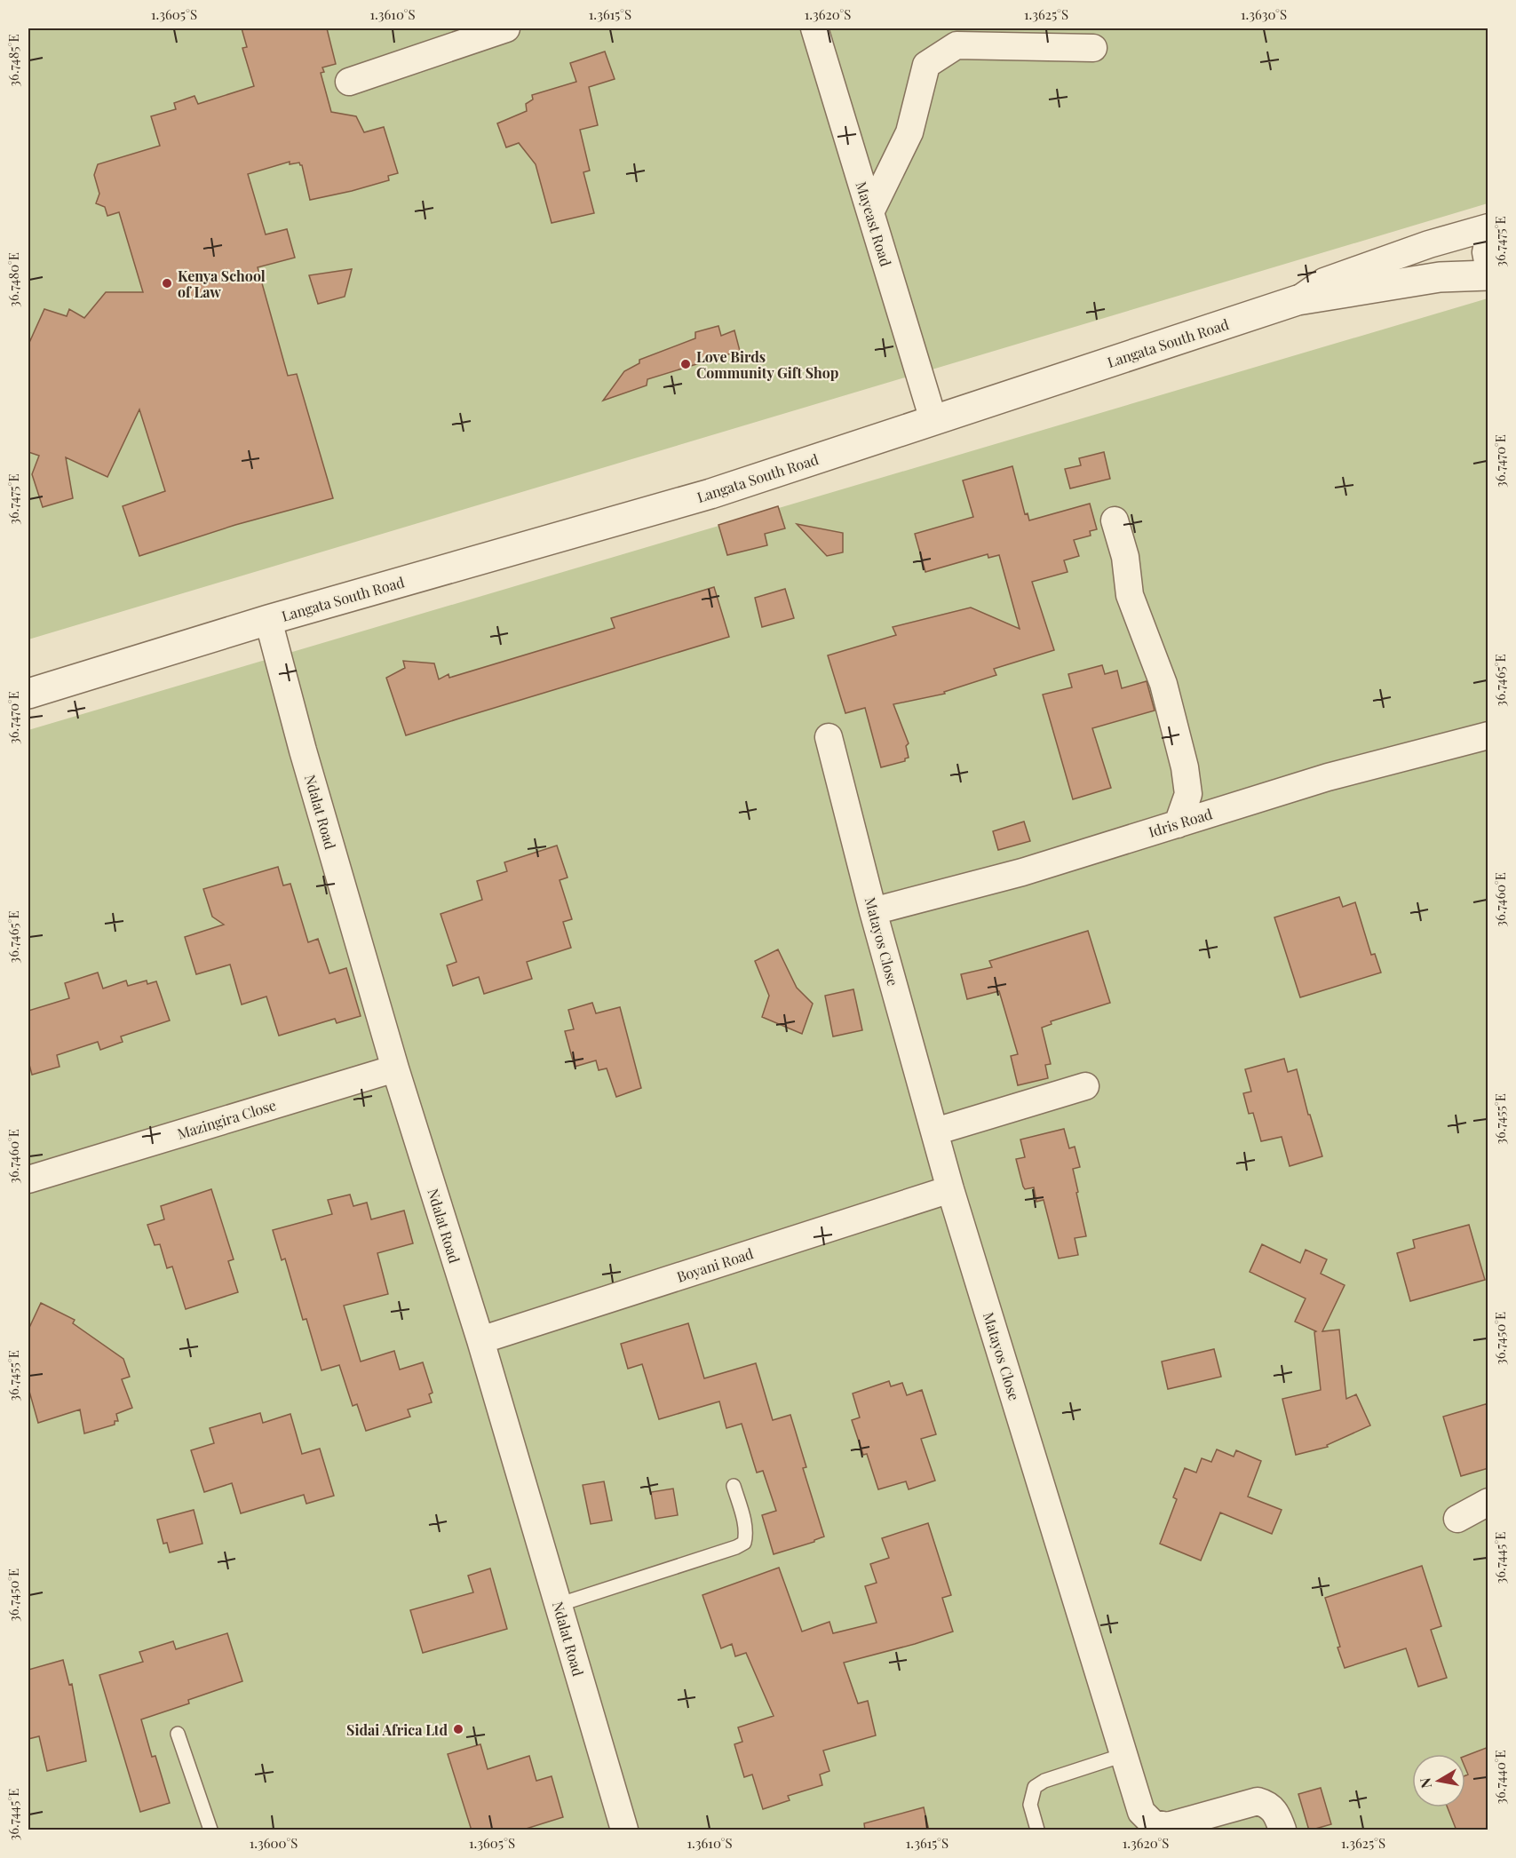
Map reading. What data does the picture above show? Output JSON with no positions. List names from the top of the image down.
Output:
{
  "streets": {
    "street": [
      "Mayeast Road",
      "Langata South Road",
      "Ndalat Road",
      "Idris Road",
      "Matayos Close",
      "Mazingira Close",
      "Boyani Road"
    ]
  },
  "crossings": [
    ["Mayeast Road", "Langata South Road"],
    ["Langata South Road", "Ndalat Road"],
    ["Ndalat Road", "Mazingira Close"],
    ["Ndalat Road", "Boyani Road"],
    ["Idris Road", "Matayos Close"],
    ["Matayos Close", "Boyani Road"]
  ],
  "places": ["Kenya School of Law", "Love Birds Community Gift Shop", "Sidai Africa Ltd"],
  "north": "left",
  "coordinates": [
    "1.3605°S",
    "1.3610°S",
    "1.3615°S",
    "1.3620°S",
    "1.3625°S",
    "1.3630°S",
    "36.7485°E",
    "36.7475°E",
    "36.7480°E",
    "36.7470°E",
    "36.7465°E",
    "36.7460°E",
    "36.7455°E",
    "36.7450°E",
    "36.7445°E",
    "36.7440°E",
    "1.3600°S"
  ]
}
